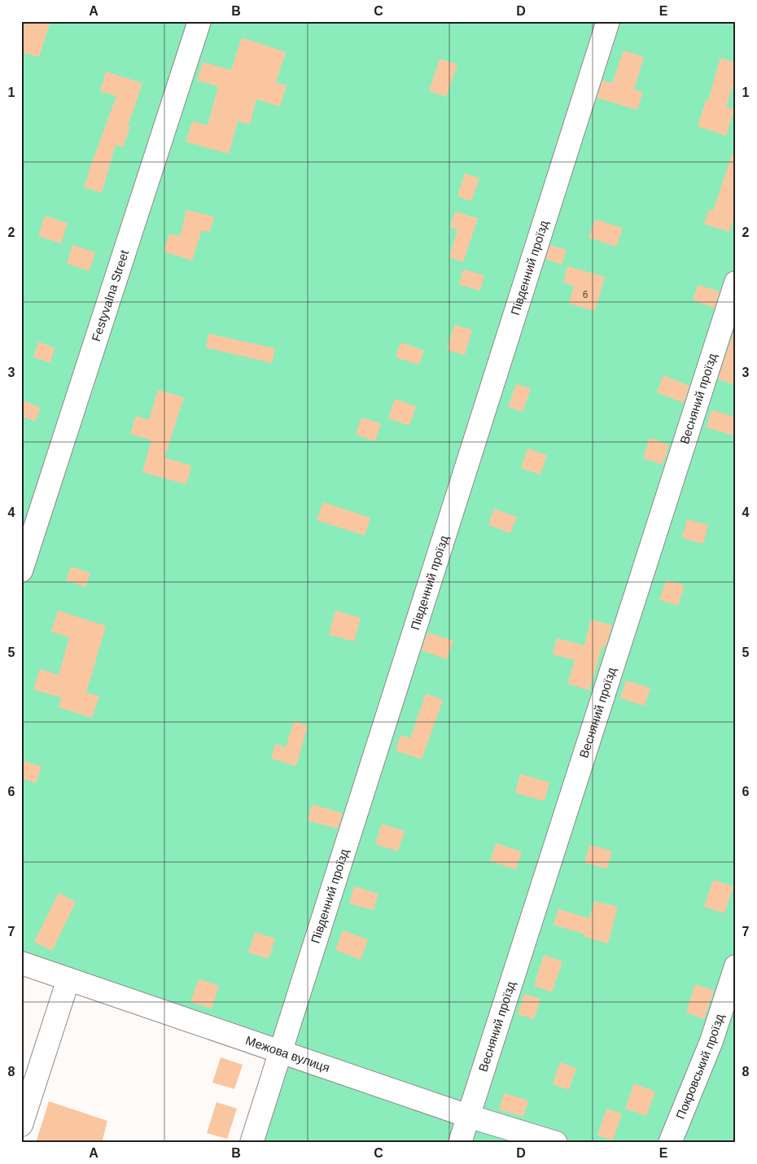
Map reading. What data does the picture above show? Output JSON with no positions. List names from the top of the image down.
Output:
{
  "streets": {
    "street": [
      "Південний проїзд",
      "Festyvalna Street",
      "Весняний проїзд",
      "Межова вулиця",
      "Покровський проїзд"
    ]
  },
  "crossings": [
    ["Південний проїзд", "Межова вулиця"],
    ["Весняний проїзд", "Межова вулиця"]
  ],
  "house_numbers": ["6"],
  "grid": {
    "columns": [
      "A",
      "B",
      "C",
      "D",
      "E"
    ],
    "rows": [
      "1",
      "2",
      "3",
      "4",
      "5",
      "6",
      "7",
      "8"
    ]
  }
}
